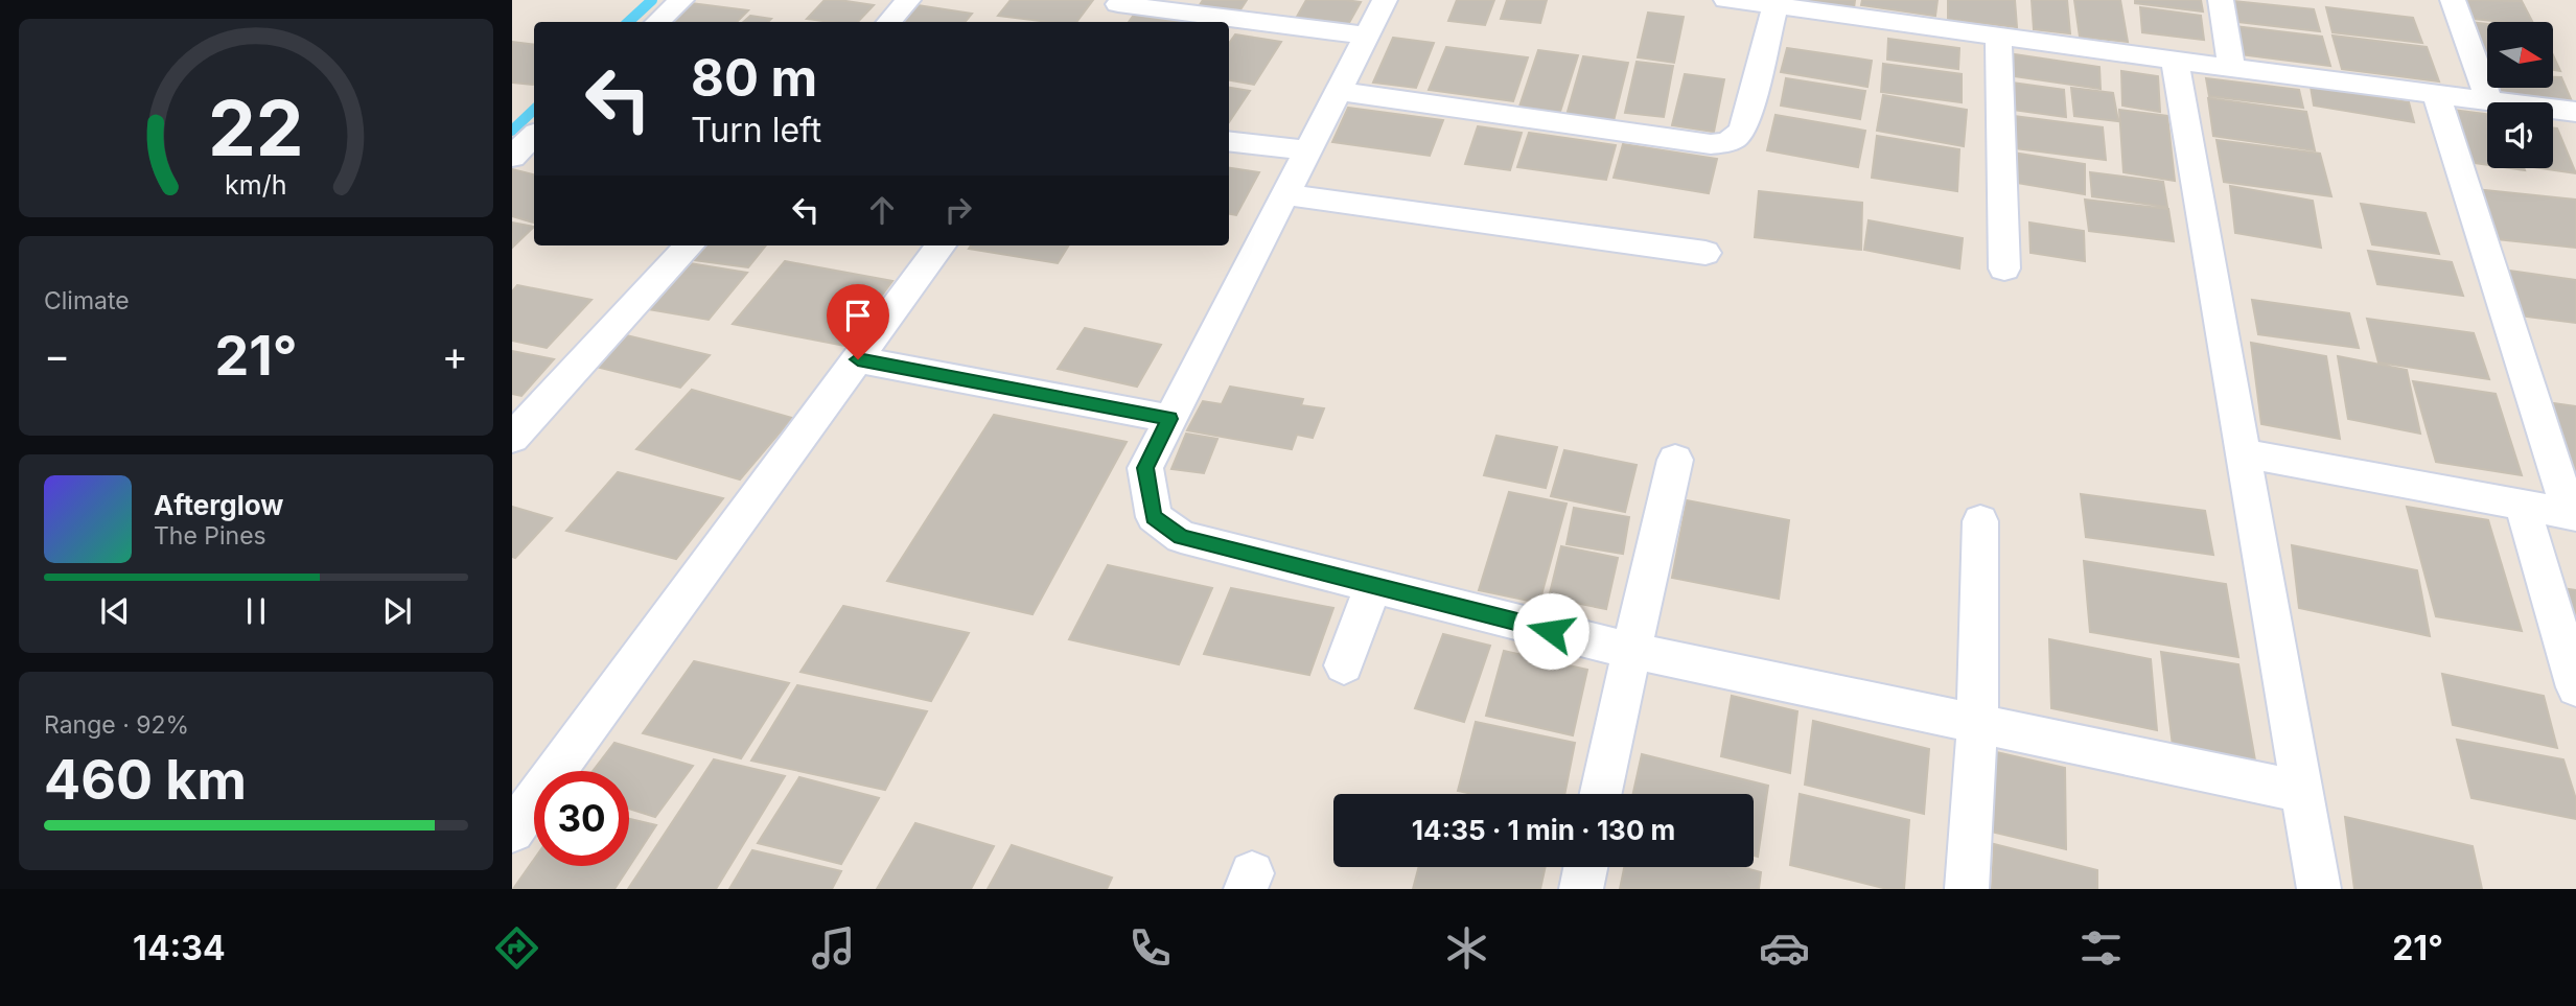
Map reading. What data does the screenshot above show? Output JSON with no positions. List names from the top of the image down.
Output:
{
  "north": "right",
  "page": {
    "turn": ["80 m", "Turn left"],
    "tile": [
      "Climate",
      ["Range · 92%", "460 km"]
    ],
    "heat": ["−", "21°", "+"],
    "song": ["Afterglow", "The Pines"],
    "limit": "30",
    "trip": "14:35 · 1 min · 130 m",
    "tabs": ["14:34", "21°"],
    "gauge": ["22", "km/h"]
  }
}
